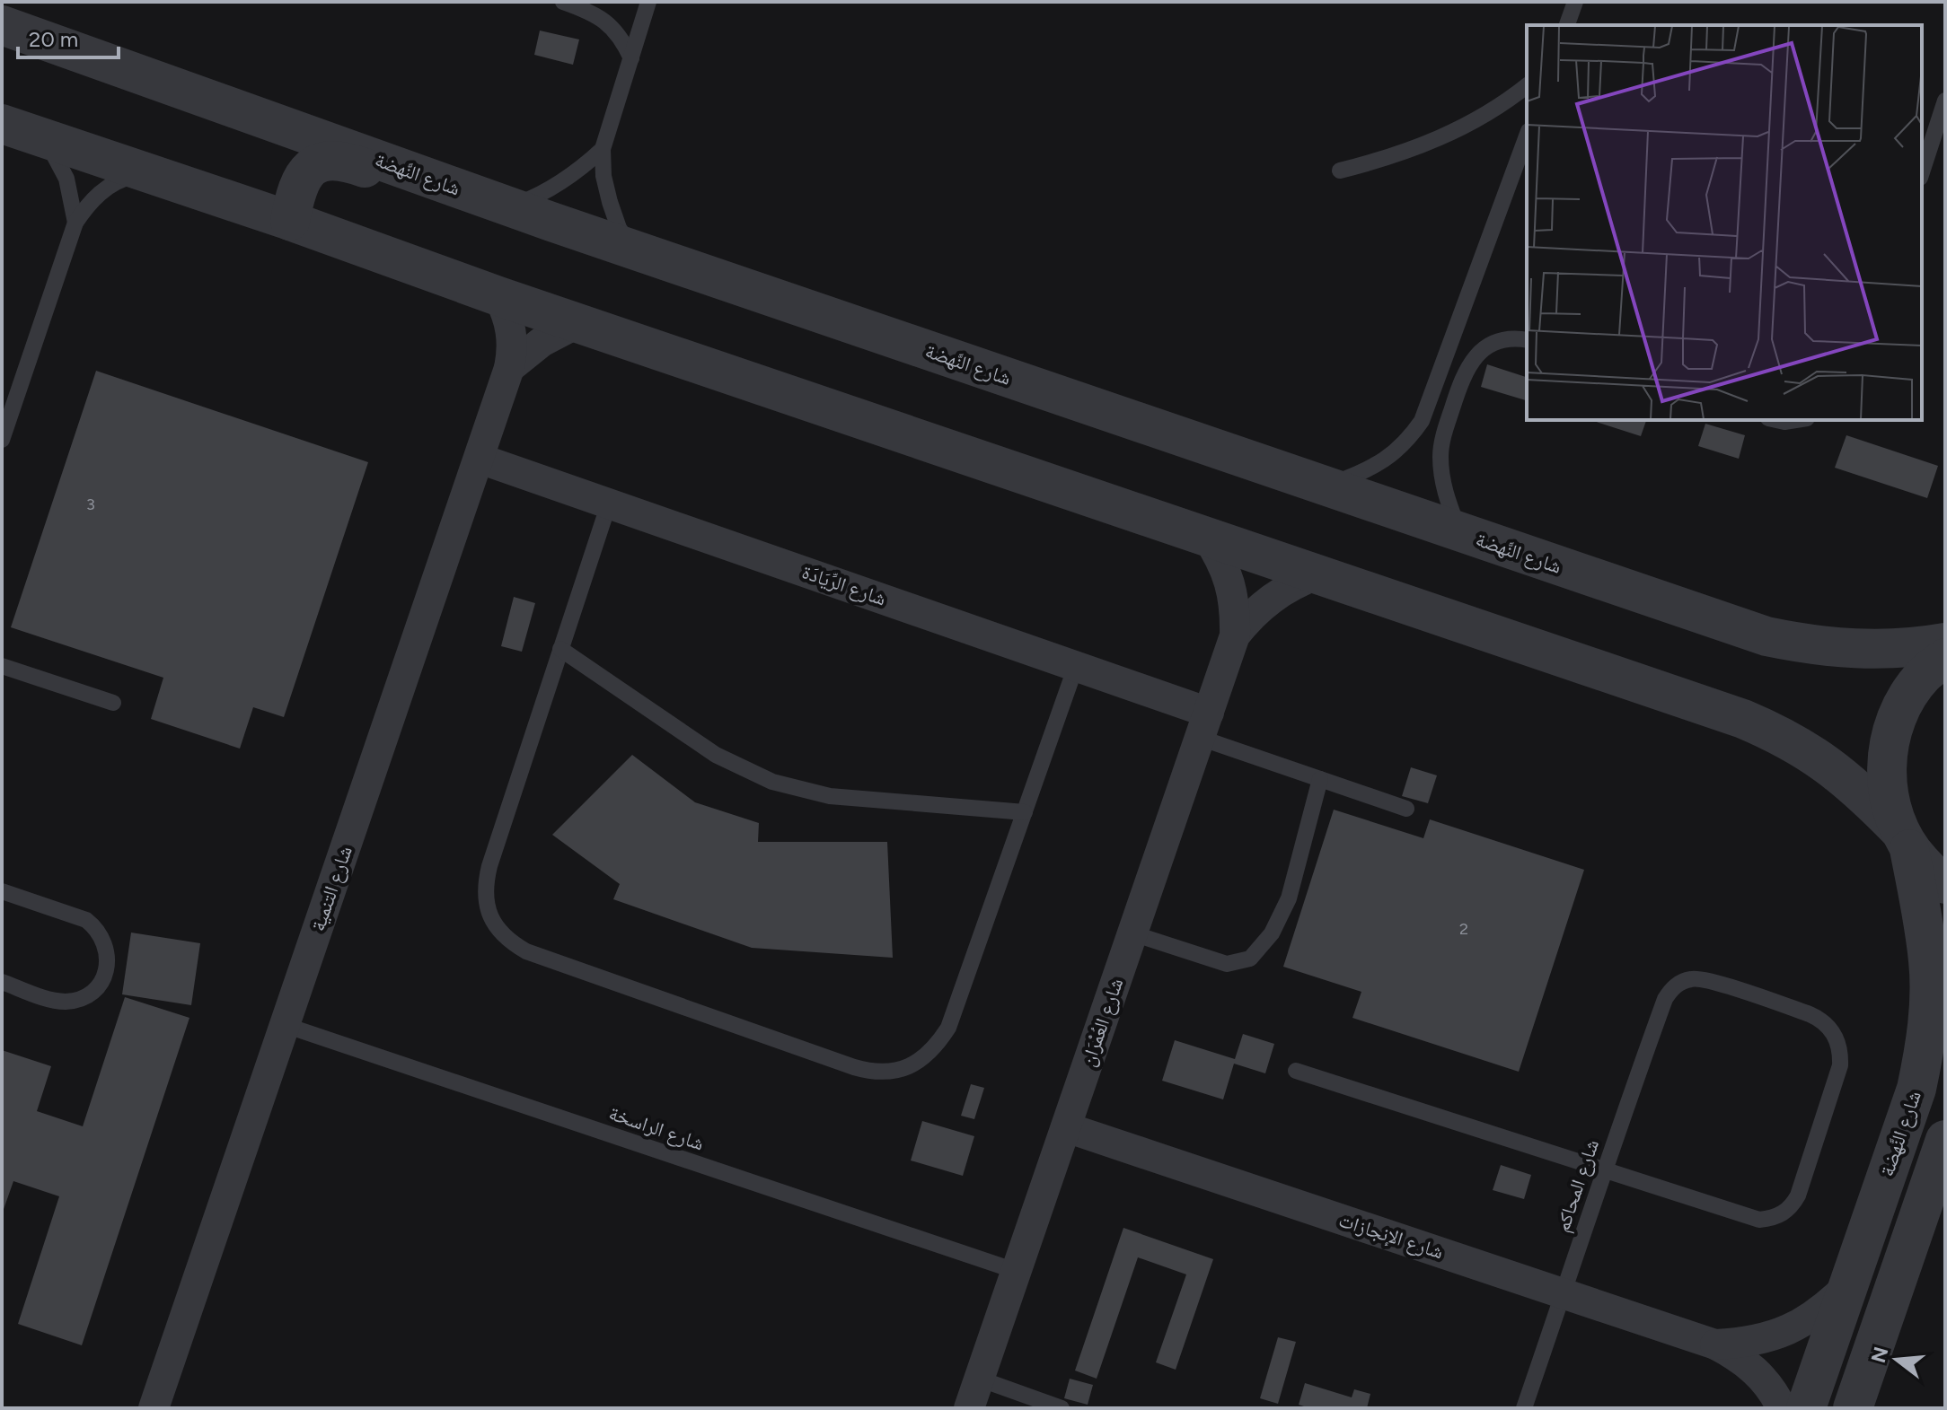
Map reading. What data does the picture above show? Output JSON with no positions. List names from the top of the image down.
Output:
{
  "streets": {
    "street": [
      "شارع النَّهضة",
      "شارع الرِّيَادَة",
      "شارع التنمية",
      "شارع العُمْرَان",
      "شارع الإنجازات"
    ],
    "lane": ["شارع الراسخة", "شارع المحاكم"]
  },
  "crossings": [
    ["شارع النَّهضة", "شارع الإنجازات"],
    ["شارع الرِّيَادَة", "شارع التنمية"],
    ["شارع الرِّيَادَة", "شارع العُمْرَان"],
    ["شارع التنمية", "شارع الراسخة"],
    ["شارع العُمْرَان", "شارع الراسخة"],
    ["شارع العُمْرَان", "شارع الإنجازات"],
    ["شارع المحاكم", "شارع الإنجازات"]
  ],
  "house_numbers": ["3", "2"],
  "scale_bar": "20 m",
  "north": "left"
}
